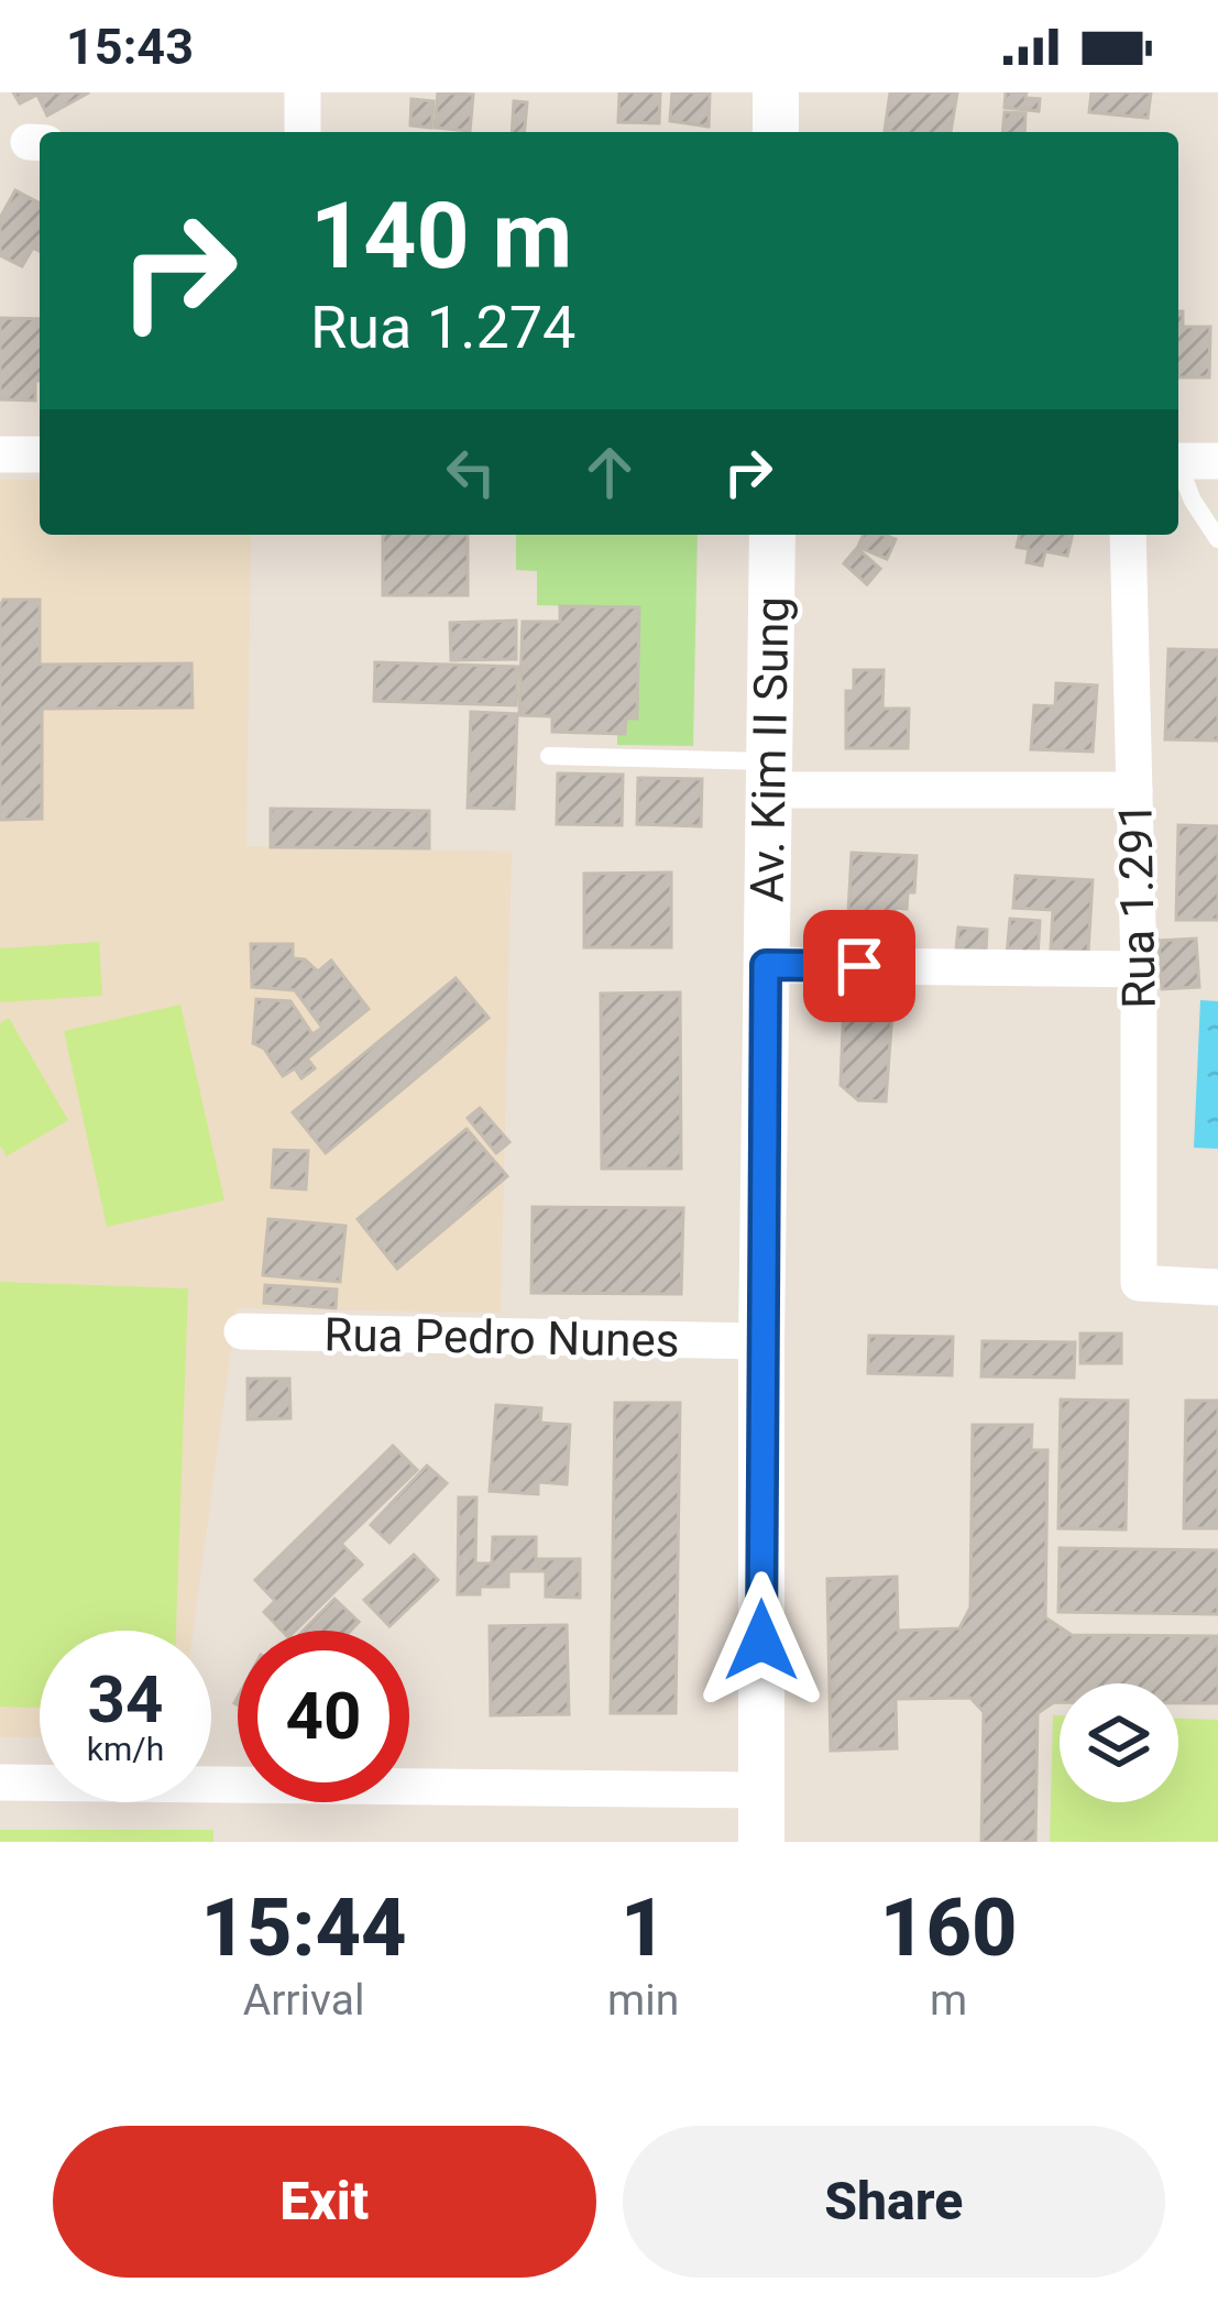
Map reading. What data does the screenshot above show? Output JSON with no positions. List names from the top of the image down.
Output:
{
  "streets": {
    "street": ["Av. Kim II Sung", "Rua 1.291", "Rua Pedro Nunes"]
  },
  "crossings": [
    ["Av. Kim II Sung", "Rua Pedro Nunes"]
  ],
  "page": {
    "status": "15:43",
    "turn": ["140 m", "Rua 1.274"],
    "speed": "34 km/h",
    "limit": "40",
    "eta": [
      "15:44",
      "Arrival",
      "1",
      "min",
      "160",
      "m"
    ],
    "buttons": ["Exit", "Share"]
  }
}
